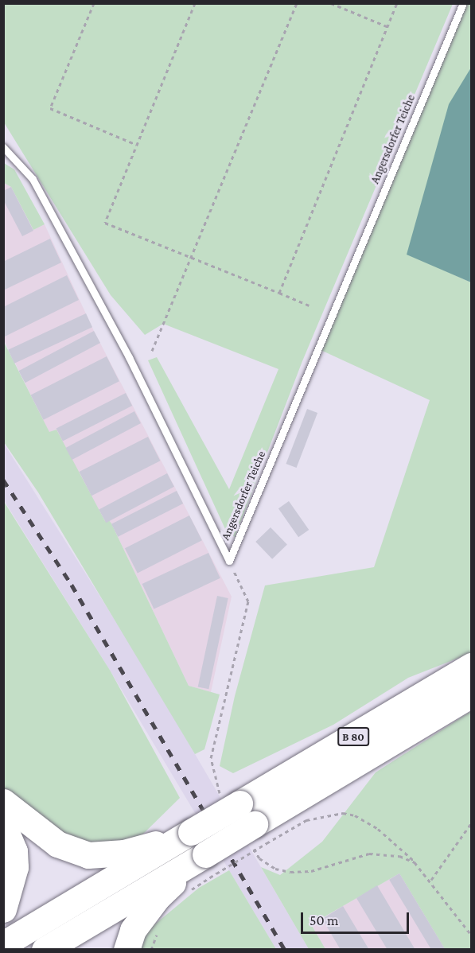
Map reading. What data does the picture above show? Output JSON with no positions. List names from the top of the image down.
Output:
{
  "streets": {
    "highway": ["B 80"],
    "lane": ["Angersdorfer Teiche"]
  },
  "scale_bar": "50 m"
}
